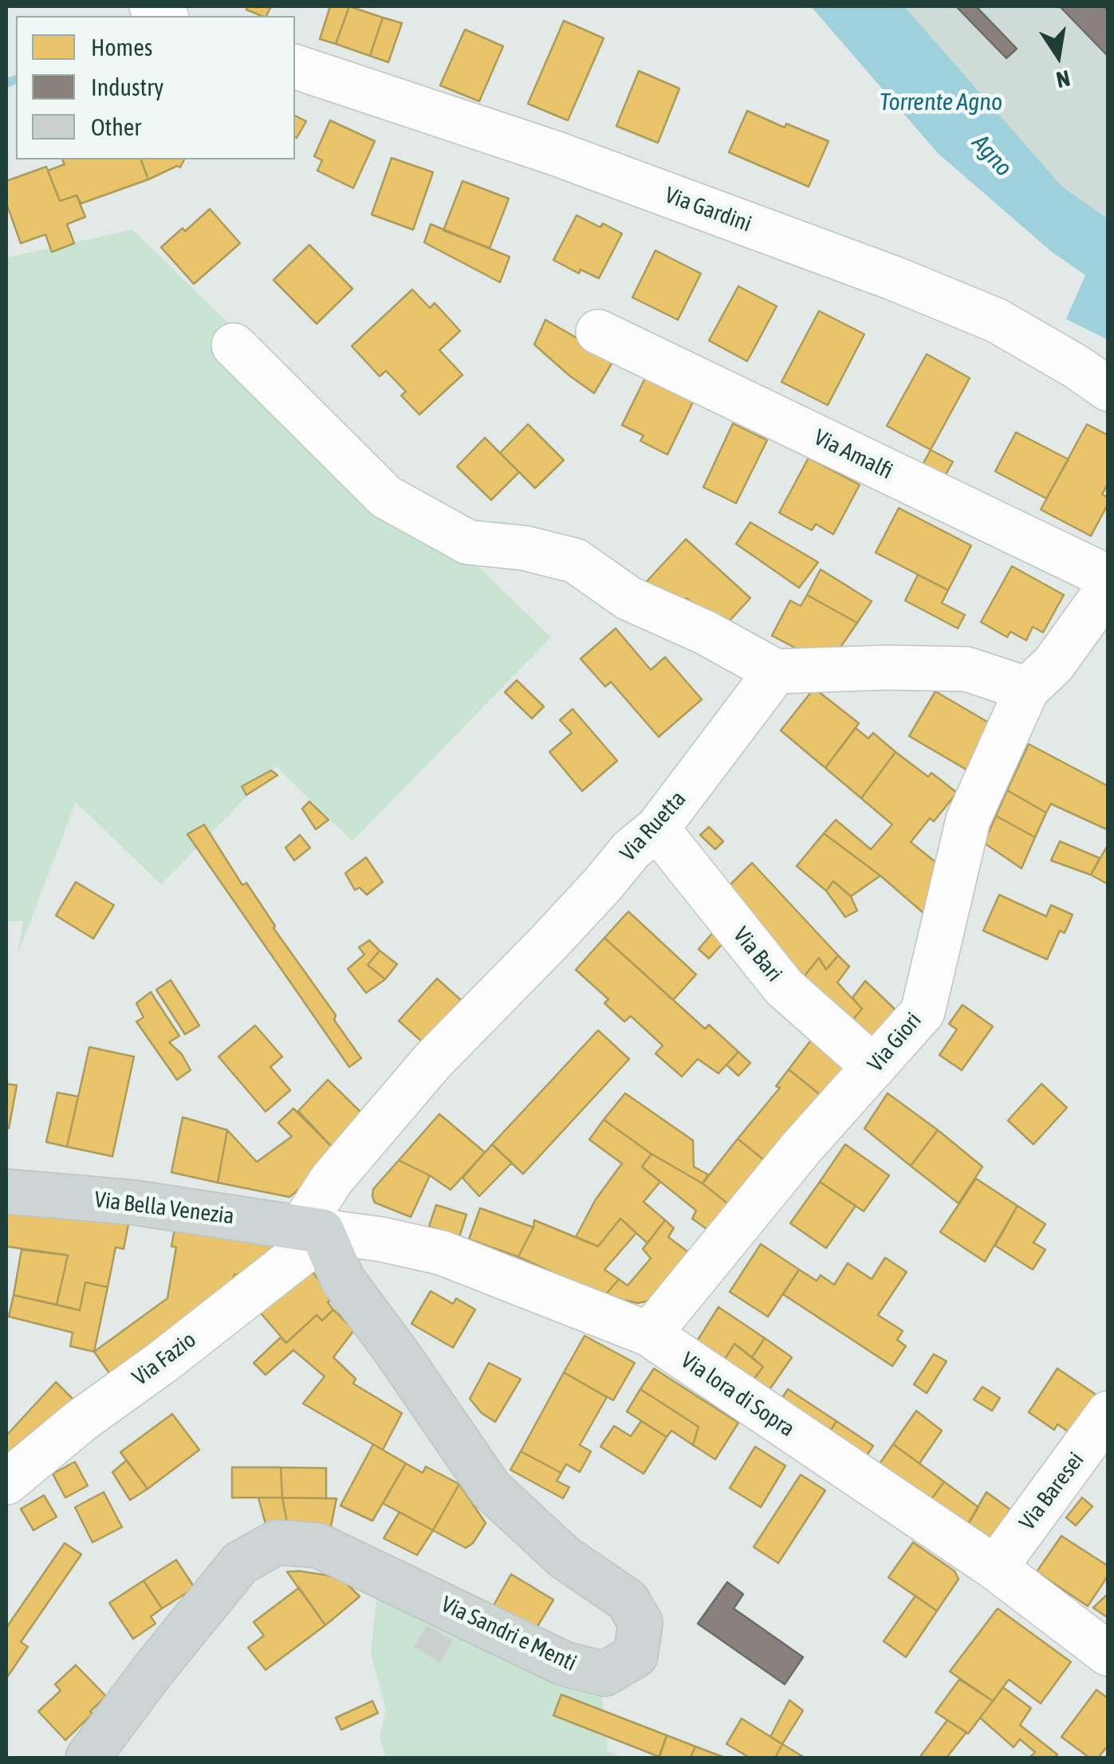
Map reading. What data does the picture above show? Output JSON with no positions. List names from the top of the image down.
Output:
{
  "streets": {
    "main road": ["Via Bella Venezia", "Via Sandri e Menti"],
    "street": [
      "Via Gardini",
      "Via Amalfi",
      "Via Ruetta",
      "Via Bari",
      "Via Giori",
      "Via Fazio",
      "Via lora di Sopra",
      "Via Baresei"
    ]
  },
  "crossings": [
    ["Via Ruetta", "Via Bari"],
    ["Via Ruetta", "Via Bella Venezia"],
    ["Via Ruetta", "Via Fazio"],
    ["Via Ruetta", "Via lora di Sopra"],
    ["Via Ruetta", "Via Sandri e Menti"],
    ["Via Bari", "Via Giori"],
    ["Via Giori", "Via lora di Sopra"],
    ["Via Bella Venezia", "Via Fazio"],
    ["Via Bella Venezia", "Via lora di Sopra"],
    ["Via Bella Venezia", "Via Sandri e Menti"],
    ["Via Fazio", "Via lora di Sopra"],
    ["Via Fazio", "Via Sandri e Menti"],
    ["Via lora di Sopra", "Via Baresei"],
    ["Via lora di Sopra", "Via Sandri e Menti"]
  ],
  "water": ["Torrente Agno", "Agno"],
  "legend": ["Homes", "Industry", "Other"],
  "north": "bottom"
}
